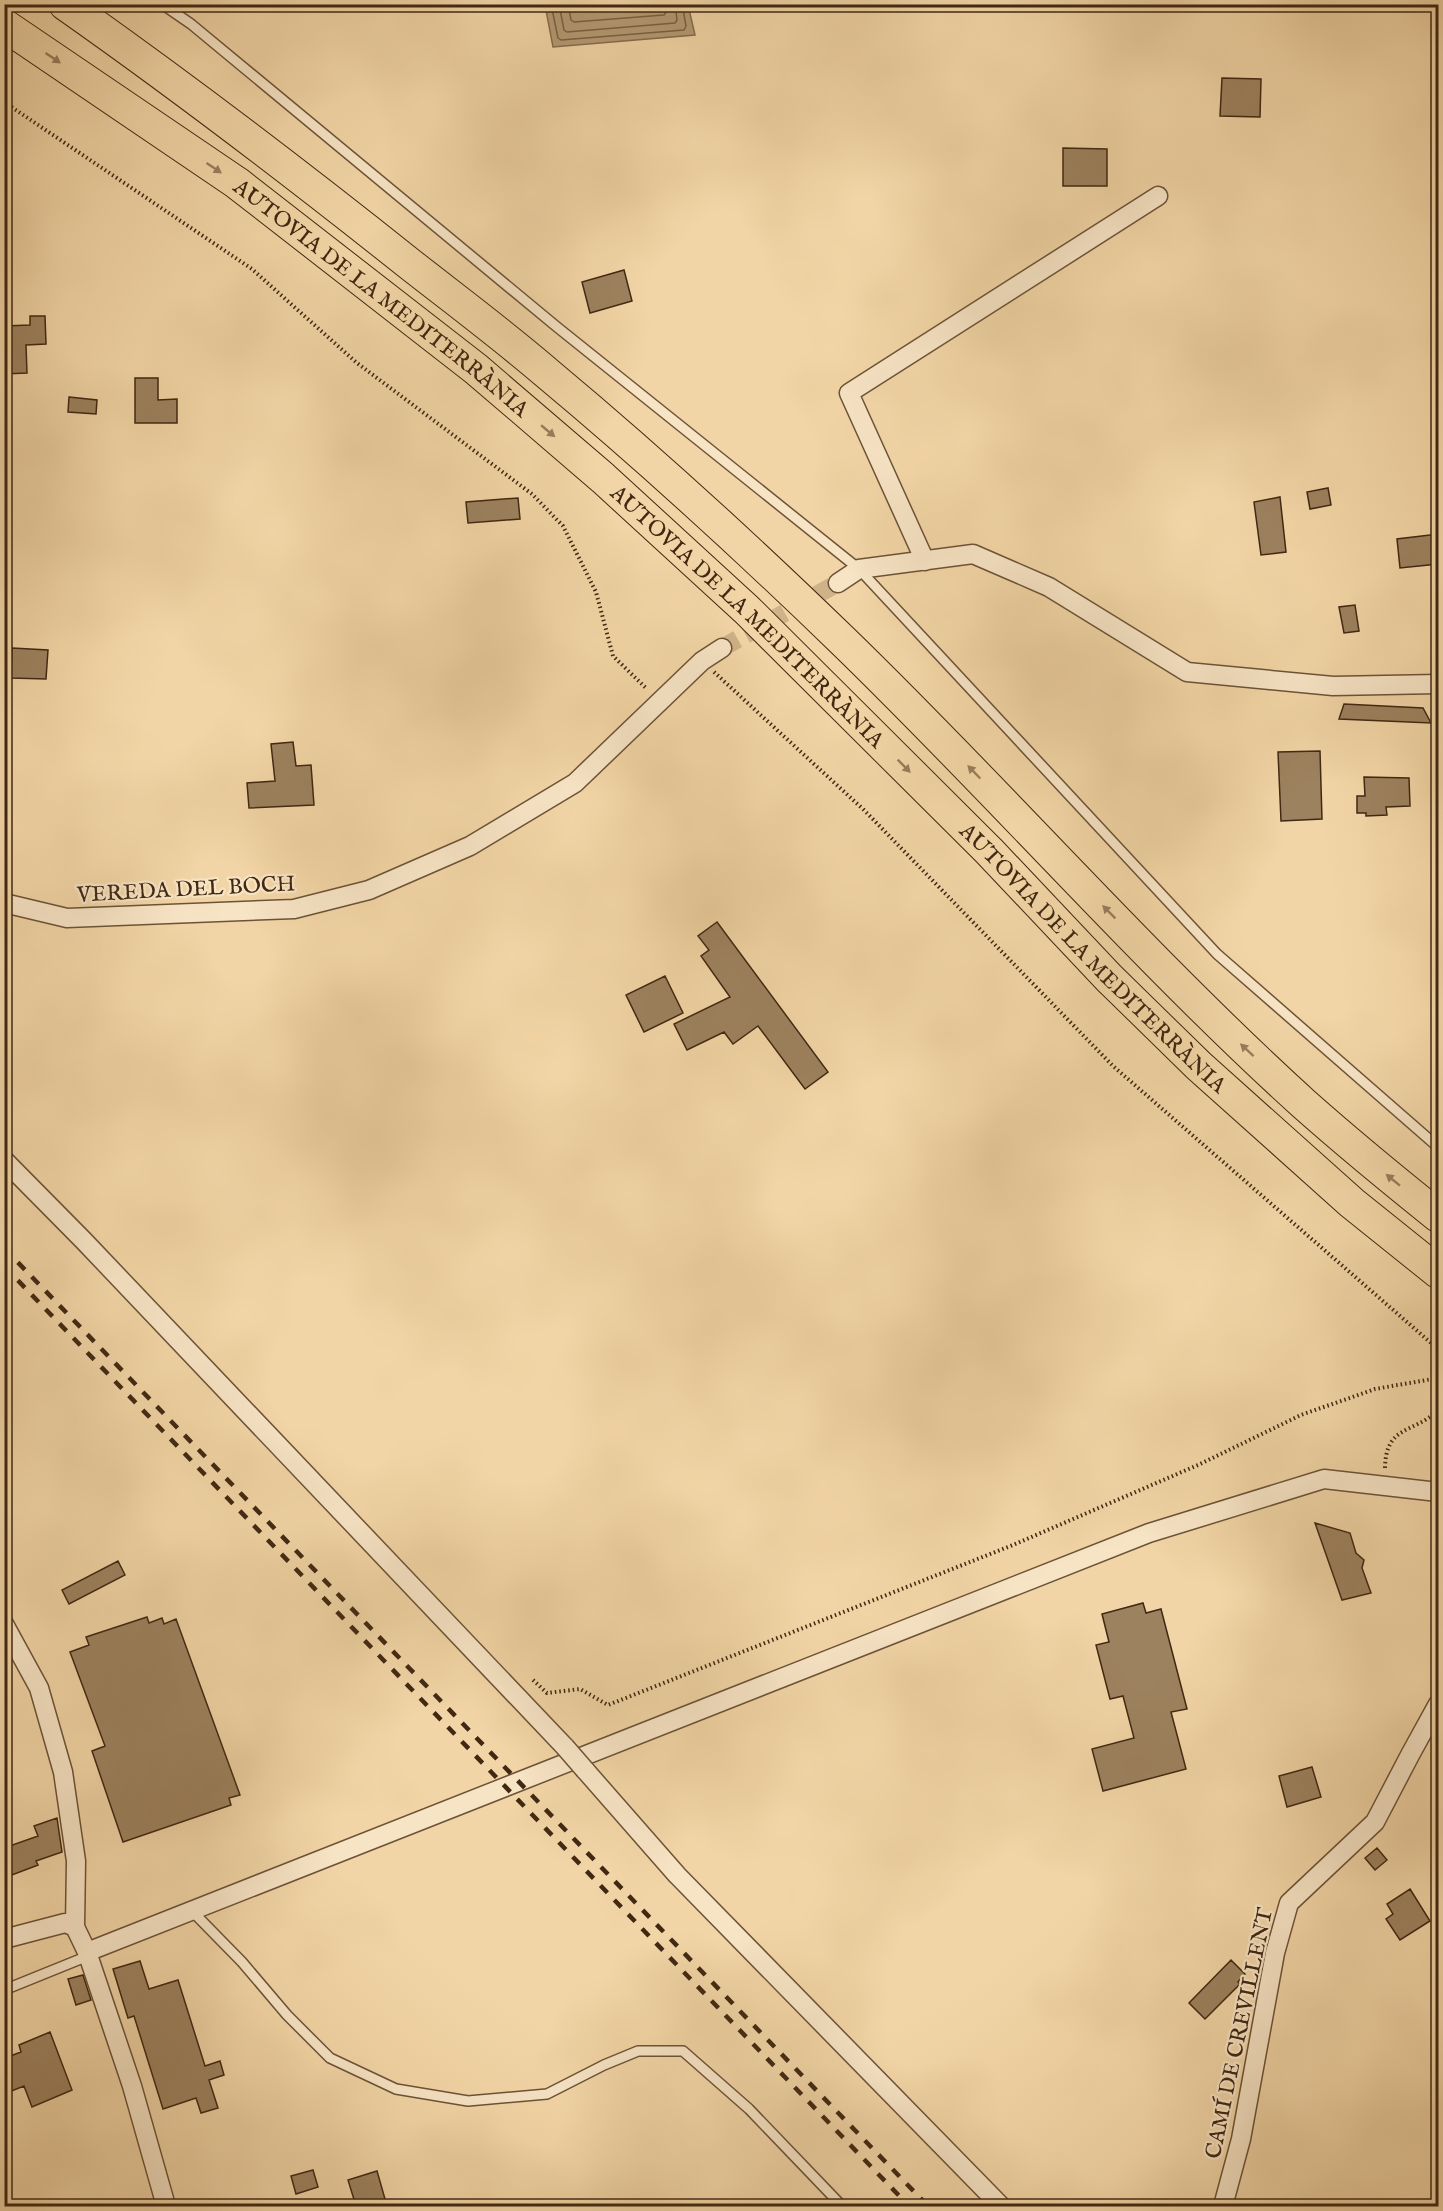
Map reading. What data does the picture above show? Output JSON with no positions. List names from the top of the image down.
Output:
{
  "streets": {
    "highway": ["AUTOVIA DE LA MEDITERRÀNIA"],
    "street": ["VEREDA DEL BOCH", "CAMÍ DE CREVILLENT"]
  }
}
